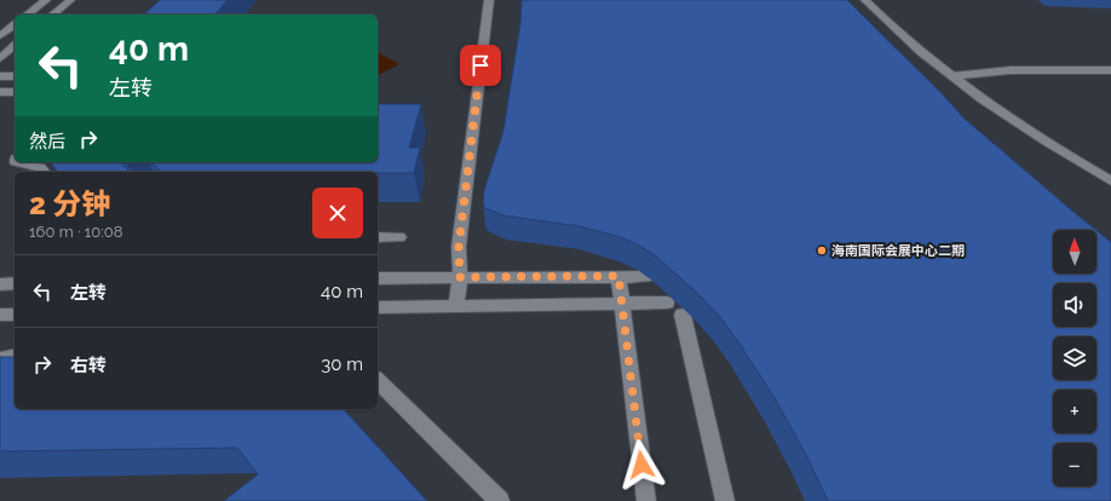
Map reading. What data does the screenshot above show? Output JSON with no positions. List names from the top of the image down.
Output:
{
  "places": ["海南国际会展中心二期"],
  "north": "top",
  "page": {
    "turn": ["40 m", "左转"],
    "then": "然后",
    "heading": ["2 分钟", "160 m · 10:08"],
    "map_buttons": ["+", "−"],
    "list": [
      {
        "name": "左转",
        "value": "40 m"
      },
      {
        "name": "右转",
        "value": "30 m"
      }
    ]
  }
}
